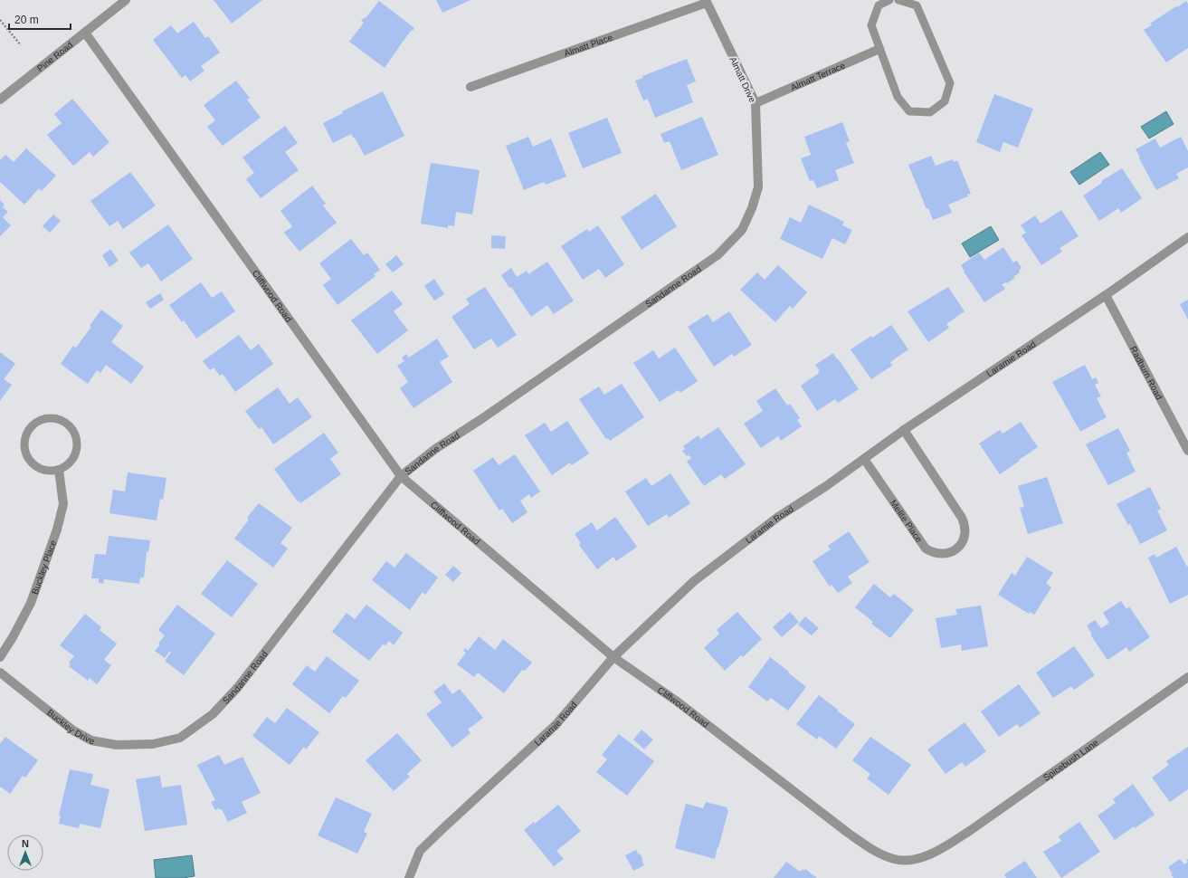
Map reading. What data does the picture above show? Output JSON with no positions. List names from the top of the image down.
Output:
{
  "streets": {
    "street": [
      "Almatt Place",
      "Pine Road",
      "Almatt Terrace",
      "Almatt Drive",
      "Sandanne Road",
      "Cliffwood Road",
      "Laramie Road",
      "Radburn Road",
      "Melite Place",
      "Buckley Place",
      "Buckley Drive",
      "Spicebush Lane"
    ]
  },
  "crossings": [
    ["Almatt Place", "Almatt Drive"],
    ["Pine Road", "Cliffwood Road"],
    ["Almatt Terrace", "Almatt Drive"],
    ["Almatt Drive", "Sandanne Road"],
    ["Sandanne Road", "Cliffwood Road"],
    ["Sandanne Road", "Buckley Drive"],
    ["Cliffwood Road", "Laramie Road"],
    ["Cliffwood Road", "Spicebush Lane"],
    ["Laramie Road", "Radburn Road"],
    ["Laramie Road", "Melite Place"]
  ],
  "scale_bar": "20 m",
  "north": "top"
}
